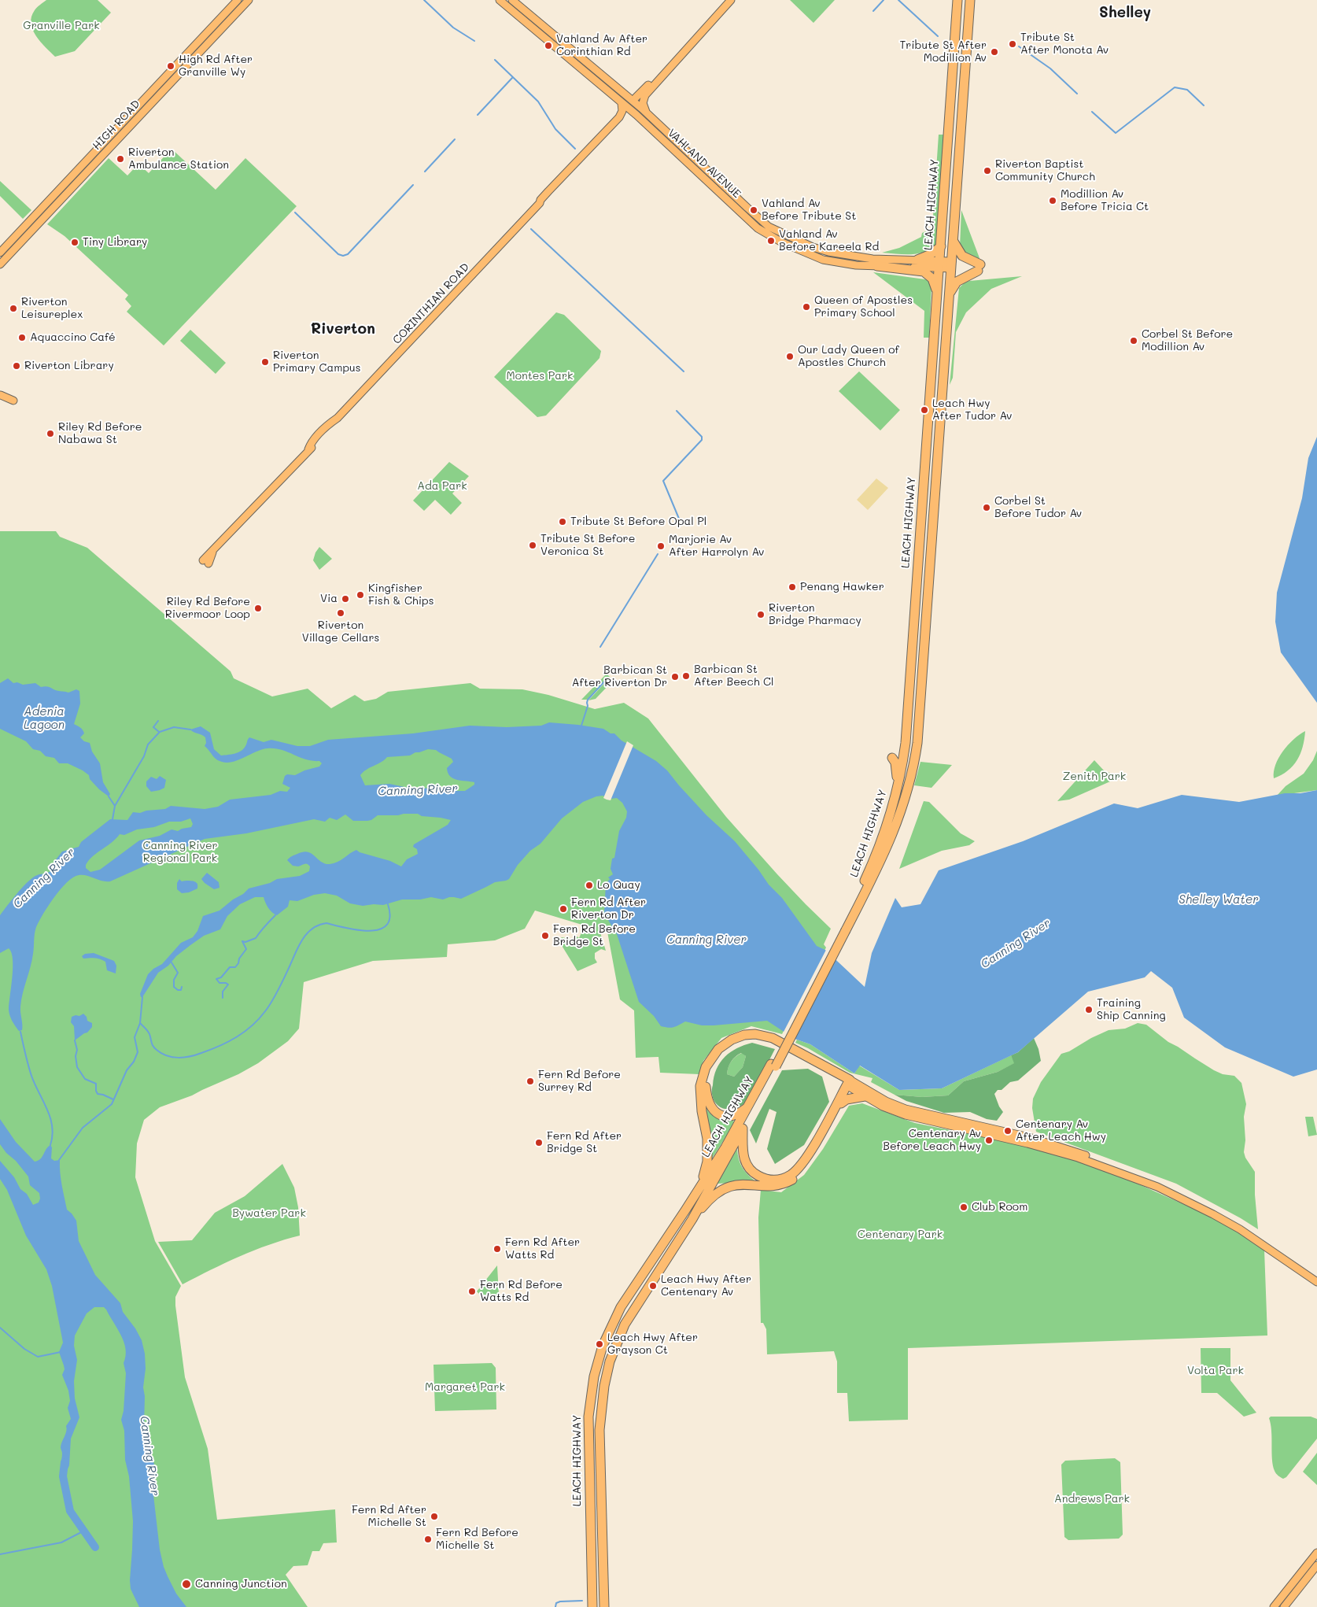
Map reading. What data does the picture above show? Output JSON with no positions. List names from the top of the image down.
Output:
{
  "streets": {
    "highway": ["LEACH HIGHWAY"],
    "main road": ["HIGH ROAD", "VAHLAND AVENUE", "CORINTHIAN ROAD"]
  },
  "crossings": [
    ["VAHLAND AVENUE", "LEACH HIGHWAY"],
    ["VAHLAND AVENUE", "CORINTHIAN ROAD"]
  ],
  "districts": ["Shelley", "Riverton"],
  "water": ["Adenia Lagoon", "Canning River", "Shelley Water"],
  "parks": [
    "Granville Park",
    "Montes Park",
    "Ada Park",
    "Zenith Park",
    "Canning River Regional Park",
    "Bywater Park",
    "Centenary Park",
    "Volta Park",
    "Margaret Park",
    "Andrews Park"
  ],
  "places": [
    "Tribute St After Monota Av",
    "Vahland Av After Corinthian Rd",
    "Tribute St After Modillion Av",
    "High Rd After Granville Wy",
    "Riverton Ambulance Station",
    "Riverton Baptist Community Church",
    "Modillion Av Before Tricia Ct",
    "Vahland Av Before Tribute St",
    "Vahland Av Before Kareela Rd",
    "Tiny Library",
    "Queen of Apostles Primary School",
    "Riverton Leisureplex",
    "Aquaccino Café",
    "Corbel St Before Modillion Av",
    "Our Lady Queen of Apostles Church",
    "Riverton Primary Campus",
    "Riverton Library",
    "Leach Hwy After Tudor Av",
    "Riley Rd Before Nabawa St",
    "Corbel St Before Tudor Av",
    "Tribute St Before Opal Pl",
    "Tribute St Before Veronica St",
    "Marjorie Av After Harrolyn Av",
    "Penang Hawker",
    "Kingfisher Fish & Chips",
    "Via",
    "Riley Rd Before Rivermoor Loop",
    "Riverton Village Cellars",
    "Riverton Bridge Pharmacy",
    "Barbican St After Beech Cl",
    "Barbican St After Riverton Dr",
    "Lo Quay",
    "Fern Rd After Riverton Dr",
    "Fern Rd Before Bridge St",
    "Training Ship Canning",
    "Fern Rd Before Surrey Rd",
    "Centenary Av After Leach Hwy",
    "Centenary Av Before Leach Hwy",
    "Fern Rd After Bridge St",
    "Club Room",
    "Fern Rd After Watts Rd",
    "Leach Hwy After Centenary Av",
    "Fern Rd Before Watts Rd",
    "Leach Hwy After Grayson Ct",
    "Fern Rd After Michelle St",
    "Fern Rd Before Michelle St",
    "Canning Junction"
  ]
}
